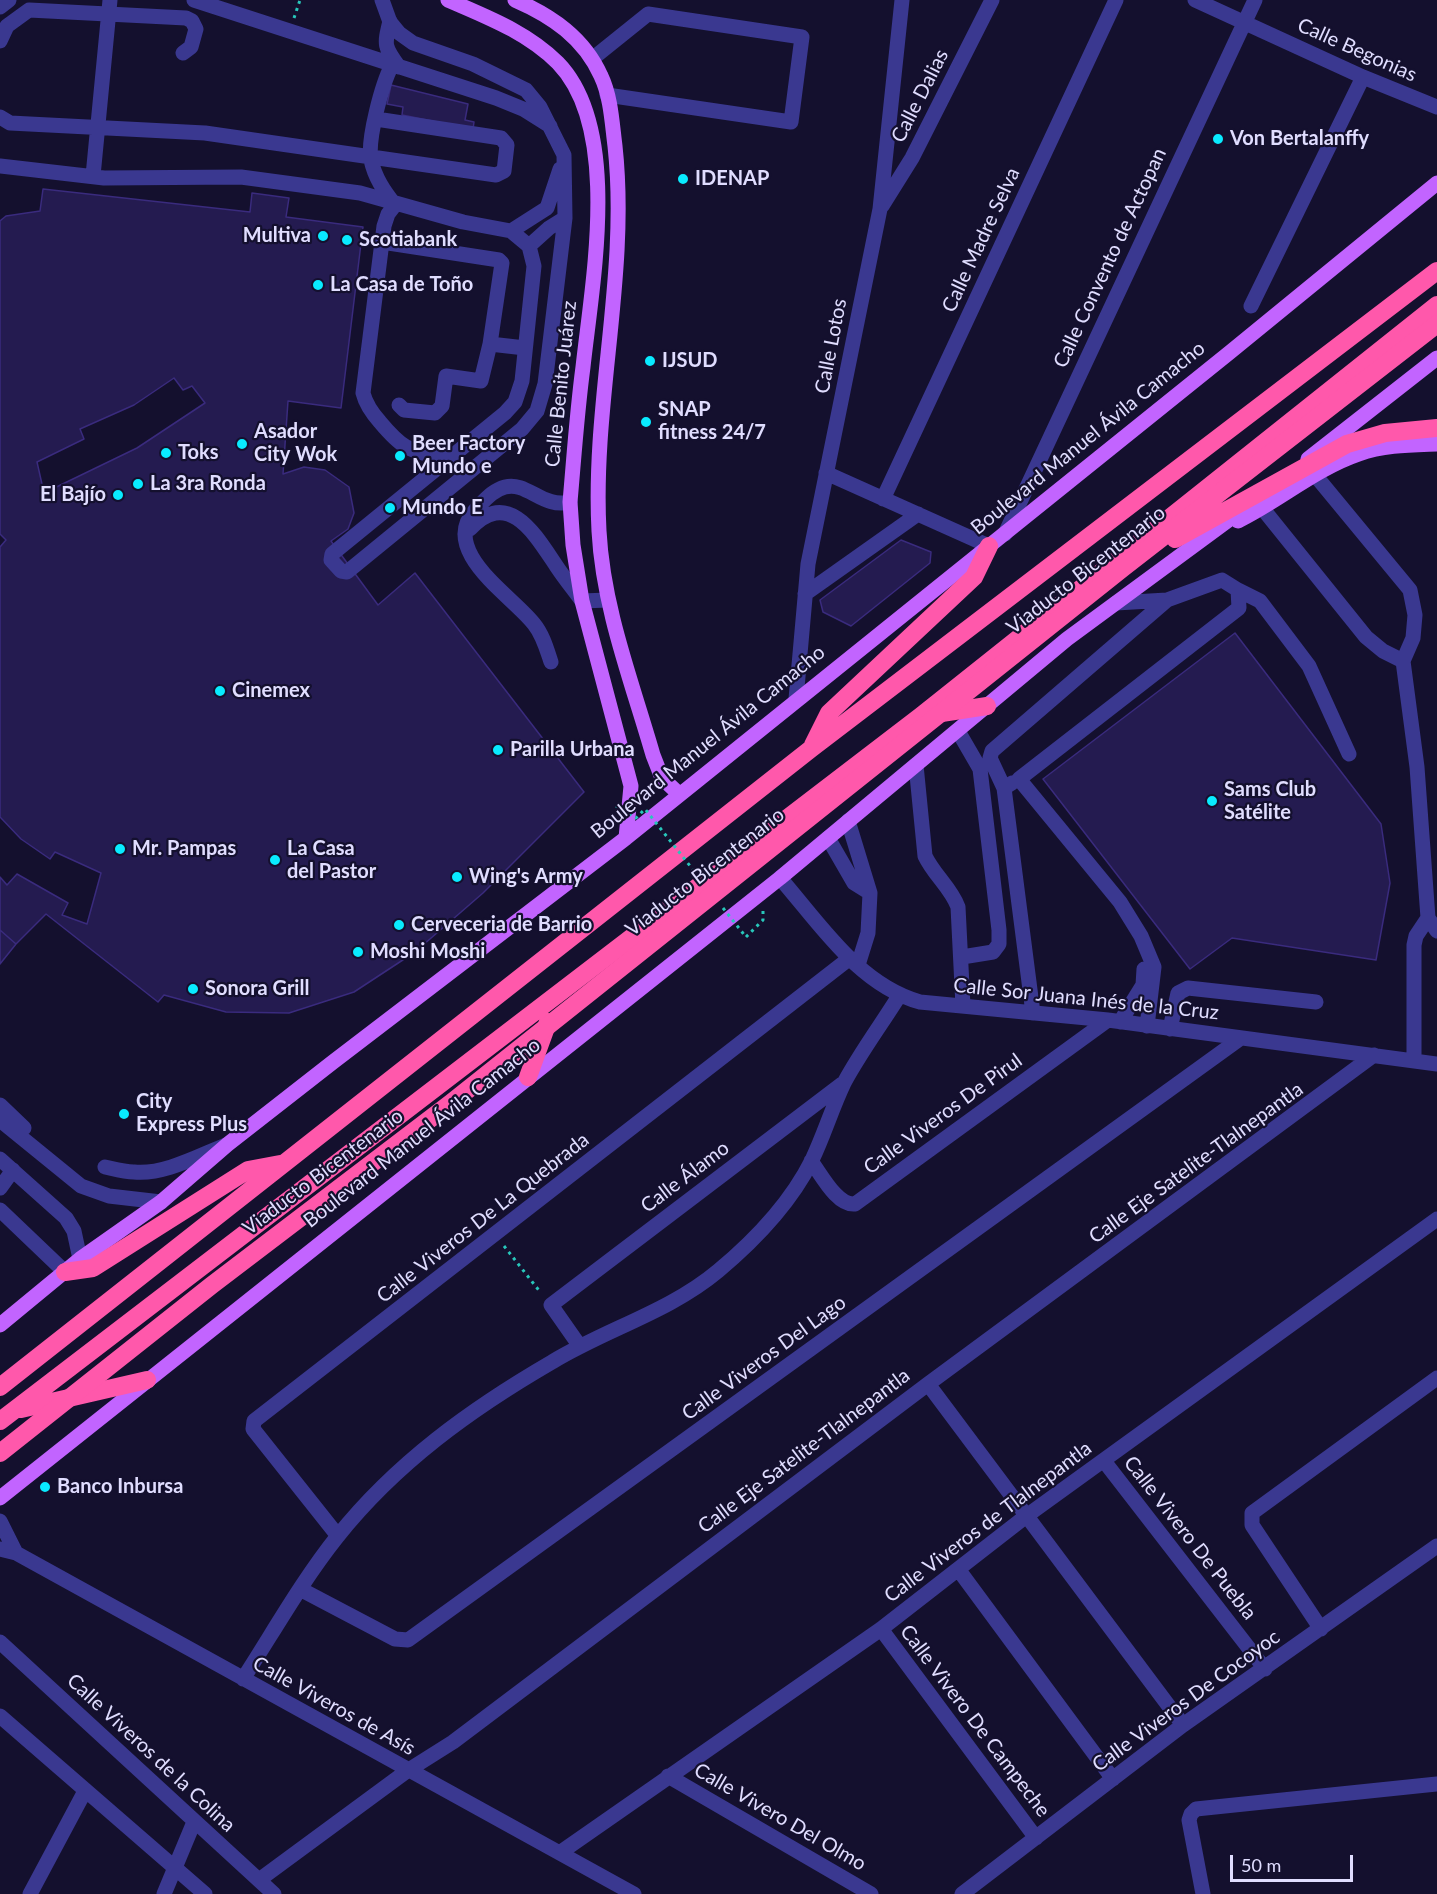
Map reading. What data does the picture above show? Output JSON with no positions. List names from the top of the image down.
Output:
{
  "streets": {
    "highway": ["Boulevard Manuel Ávila Camacho", "Viaducto Bicentenario"],
    "main road": ["Calle Benito Juárez"],
    "street": [
      "Calle Begonias",
      "Calle Dalias",
      "Calle Madre Selva",
      "Calle Convento de Actopan",
      "Calle Lotos",
      "Calle Sor Juana Inés de la Cruz",
      "Calle Viveros De Pirul",
      "Calle Eje Satelite-Tlalnepantla",
      "Calle Álamo",
      "Calle Viveros De La Quebrada",
      "Calle Viveros Del Lago",
      "Calle Viveros de Tlalnepantla",
      "Calle Vivero De Puebla",
      "Calle Viveros De Cocoyoc",
      "Calle Viveros de Asís",
      "Calle Vivero De Campeche",
      "Calle Viveros de la Colina",
      "Calle Vivero Del Olmo"
    ]
  },
  "crossings": [
    ["Calle Begonias", "Calle Convento de Actopan"],
    ["Calle Dalias", "Calle Lotos"],
    ["Calle Convento de Actopan", "Boulevard Manuel Ávila Camacho"],
    ["Calle Lotos", "Boulevard Manuel Ávila Camacho"],
    ["Calle Benito Juárez", "Boulevard Manuel Ávila Camacho"],
    ["Boulevard Manuel Ávila Camacho", "Calle Sor Juana Inés de la Cruz"],
    ["Calle Sor Juana Inés de la Cruz", "Calle Viveros De Pirul"],
    ["Calle Sor Juana Inés de la Cruz", "Calle Eje Satelite-Tlalnepantla"],
    ["Calle Sor Juana Inés de la Cruz", "Calle Viveros De La Quebrada"],
    ["Calle Sor Juana Inés de la Cruz", "Calle Viveros Del Lago"],
    ["Calle Eje Satelite-Tlalnepantla", "Calle Viveros de Asís"],
    ["Calle Eje Satelite-Tlalnepantla", "Calle Viveros de la Colina"],
    ["Calle Viveros de Tlalnepantla", "Calle Vivero De Puebla"],
    ["Calle Viveros de Tlalnepantla", "Calle Viveros de Asís"],
    ["Calle Viveros de Tlalnepantla", "Calle Vivero De Campeche"],
    ["Calle Viveros de Tlalnepantla", "Calle Vivero Del Olmo"],
    ["Calle Vivero De Puebla", "Calle Viveros De Cocoyoc"],
    ["Calle Viveros De Cocoyoc", "Calle Vivero De Campeche"]
  ],
  "places": [
    "Von Bertalanffy",
    "IDENAP",
    "Multiva",
    "Scotiabank",
    "La Casa de Toño",
    "IJSUD",
    "SNAP fitness 24/7",
    "Asador City Wok",
    "Toks",
    "Beer Factory Mundo e",
    "La 3ra Ronda",
    "El Bajío",
    "Mundo E",
    "Cinemex",
    "Parilla Urbana",
    "Sams Club Satélite",
    "Mr. Pampas",
    "La Casa del Pastor",
    "Wing's Army",
    "Cerveceria de Barrio",
    "Moshi Moshi",
    "Sonora Grill",
    "City Express Plus",
    "Banco Inbursa"
  ],
  "scale_bar": "50 m"
}
